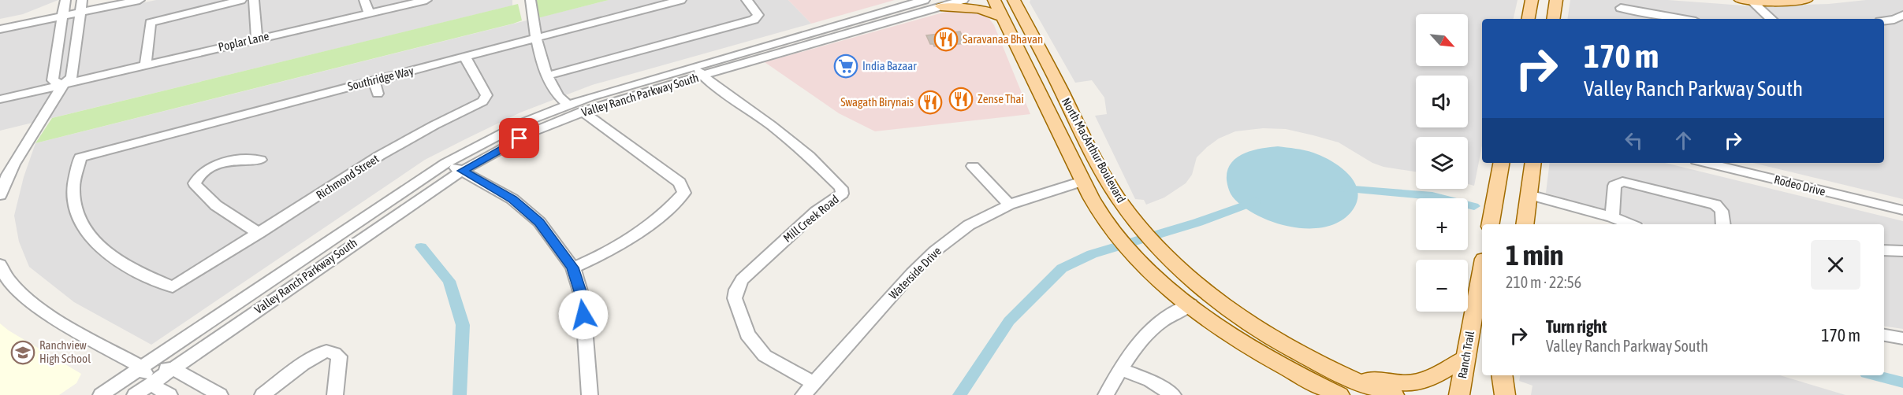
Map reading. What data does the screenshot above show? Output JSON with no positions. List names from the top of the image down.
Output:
{
  "streets": {
    "main road": ["North MacArthur Boulevard", "Ranch Trail"],
    "street": [
      "Poplar Lane",
      "Southridge Way",
      "Valley Ranch Parkway South",
      "Richmond Street",
      "Rodeo Drive",
      "Mill Creek Road",
      "Waterside Drive"
    ]
  },
  "crossings": [
    ["Southridge Way", "Richmond Street"],
    ["Valley Ranch Parkway South", "Mill Creek Road"],
    ["North MacArthur Boulevard", "Waterside Drive"],
    ["Mill Creek Road", "Waterside Drive"]
  ],
  "places": {
    "restaurant": ["Saravanaa Bhavan", "Zense Thai", "Swagath Birynais"],
    "supermarket": ["India Bazaar"],
    "school or university": ["Ranchview High School"]
  },
  "north": "bottom right",
  "page": {
    "map_buttons": ["+", "−"],
    "turn": ["170 m", "Valley Ranch Parkway South"],
    "heading": ["1 min", "210 m · 22:56"],
    "list": [
      {
        "name": "Turn right",
        "note": "Valley Ranch Parkway South",
        "value": "170 m"
      }
    ]
  }
}
